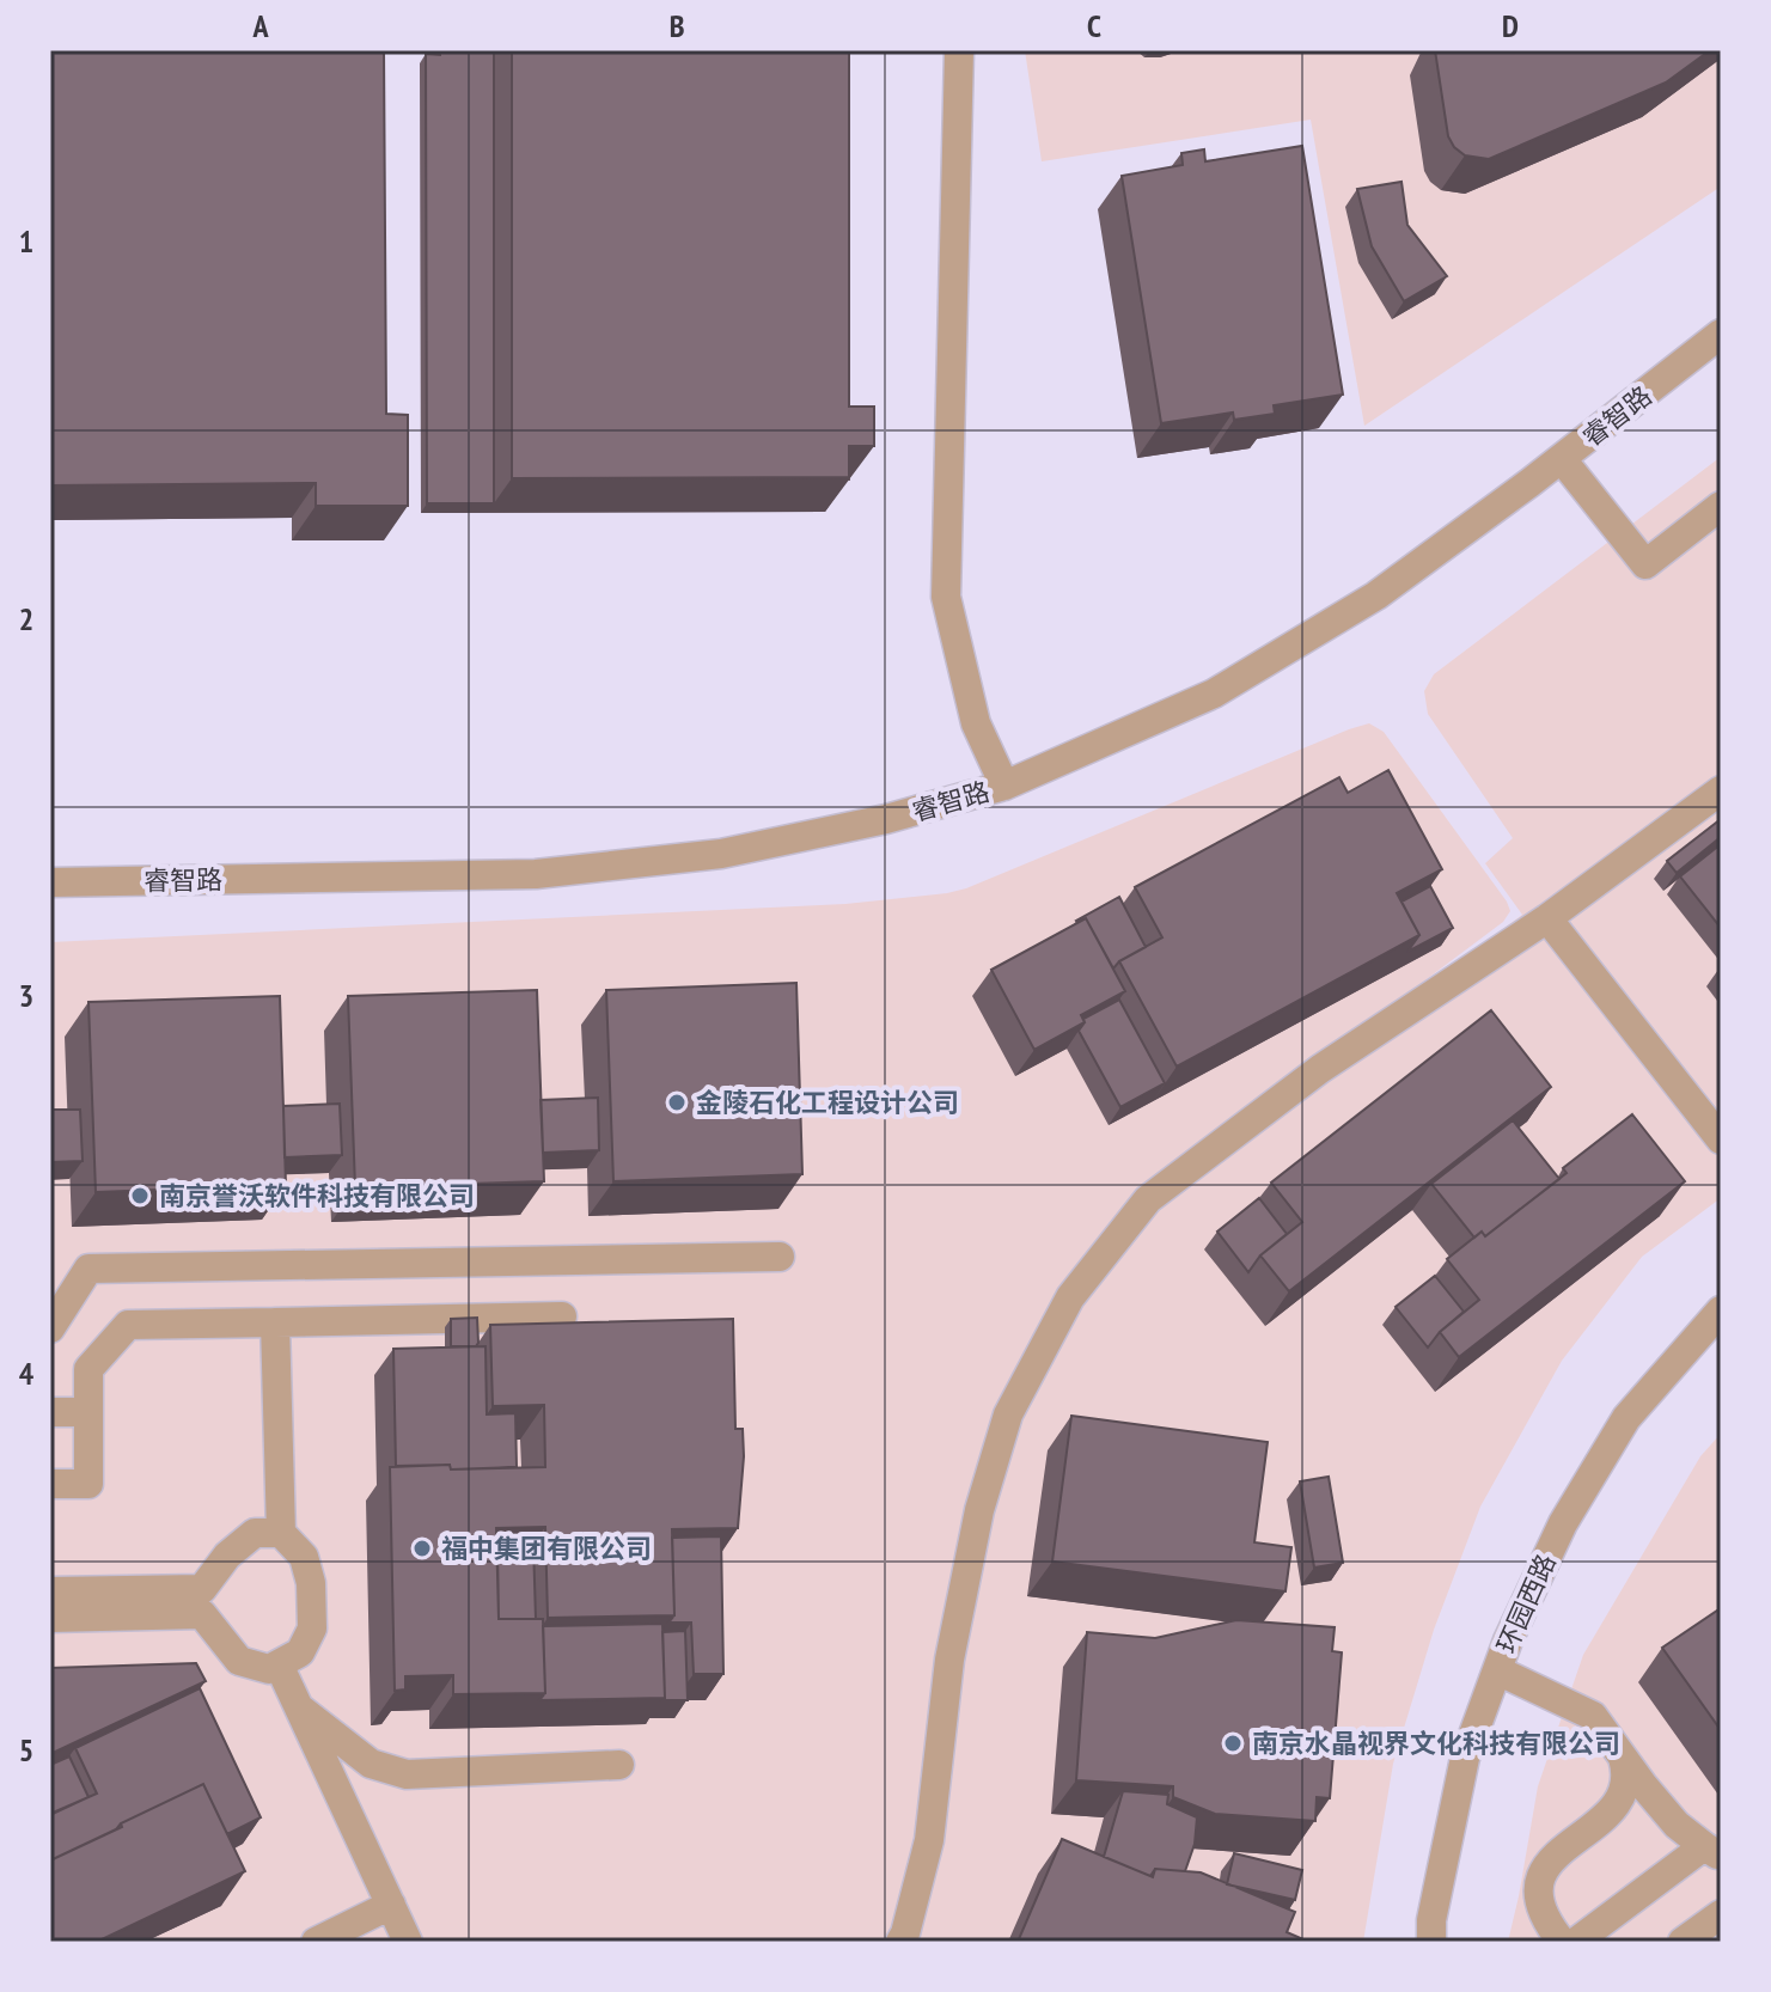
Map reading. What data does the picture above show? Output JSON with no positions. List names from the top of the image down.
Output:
{
  "streets": {
    "street": ["睿智路", "环园西路"]
  },
  "places": [
    "金陵石化工程设计公司",
    "南京誉沃软件科技有限公司",
    "福中集团有限公司",
    "南京水晶视界文化科技有限公司"
  ],
  "grid": {
    "columns": [
      "A",
      "B",
      "C",
      "D"
    ],
    "rows": [
      "1",
      "2",
      "3",
      "4",
      "5"
    ]
  }
}
